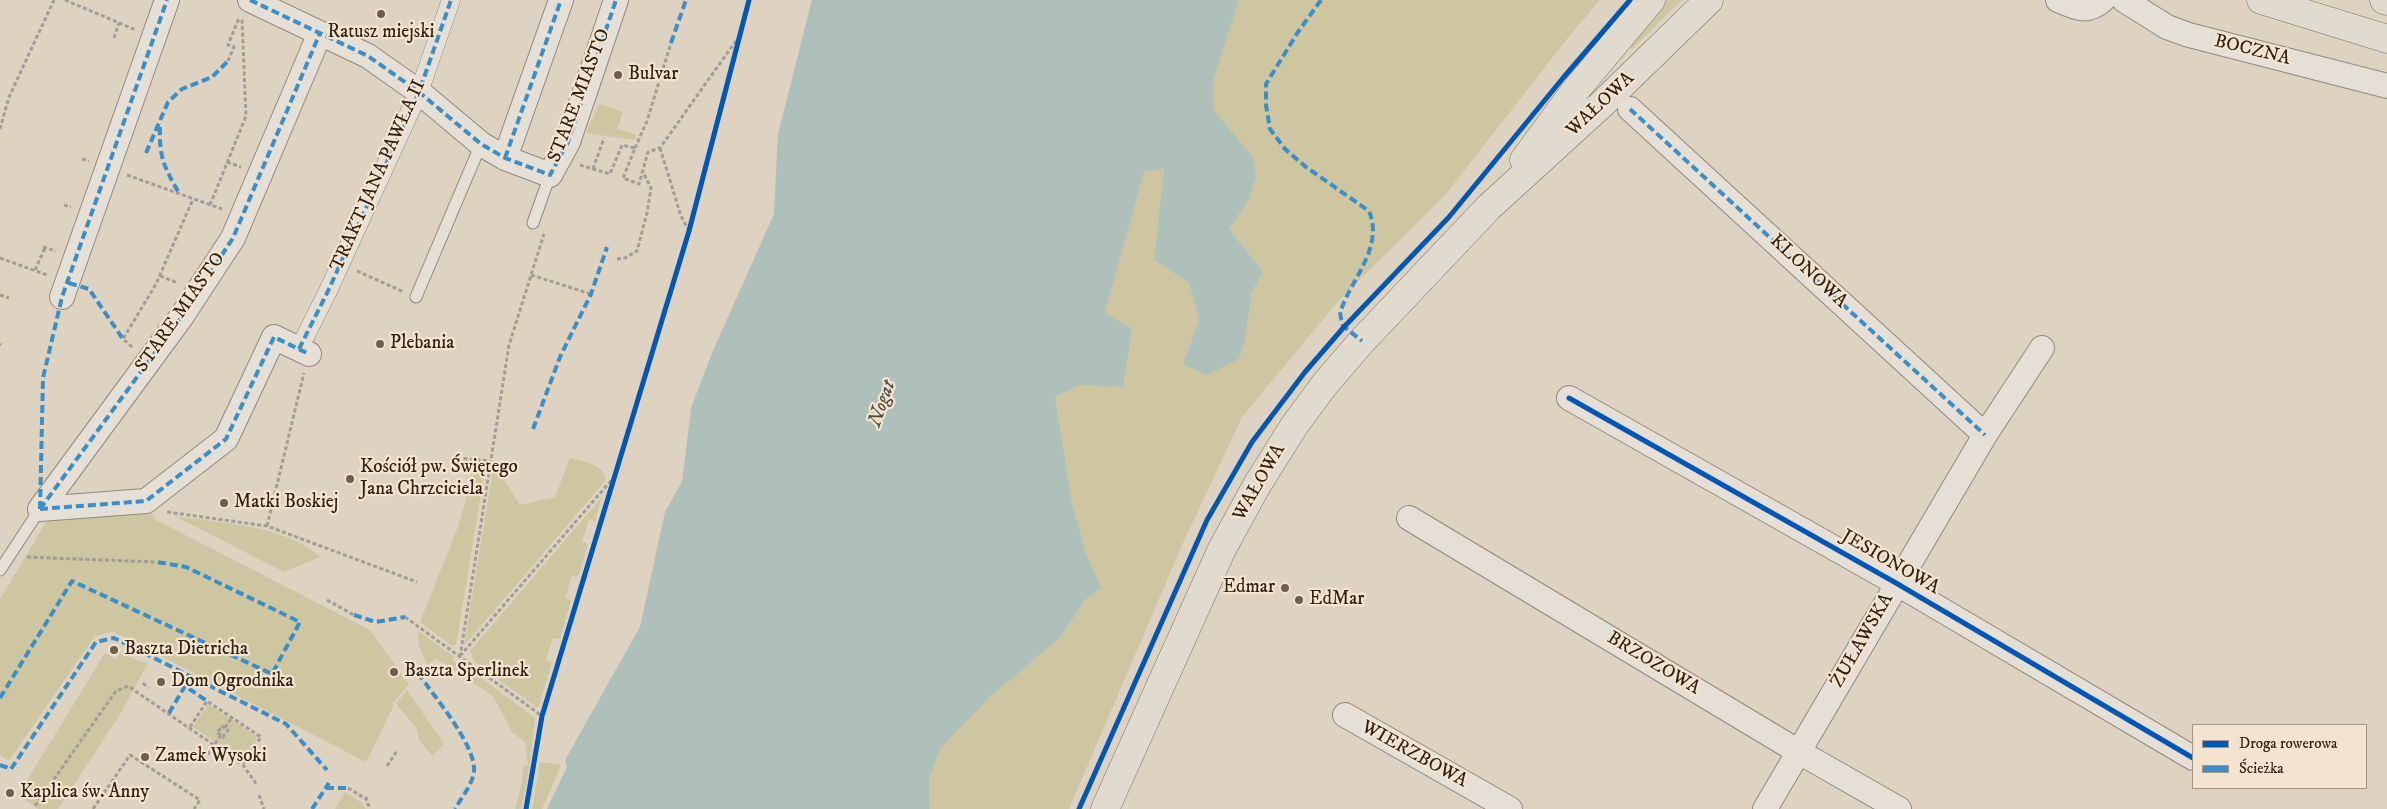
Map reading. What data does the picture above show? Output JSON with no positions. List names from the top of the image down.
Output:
{
  "streets": {
    "main road": ["WAŁOWA"],
    "street": [
      "BOCZNA",
      "STARE MIASTO",
      "TRAKT JANA PAWŁA II",
      "KLONOWA",
      "JESIONOWA",
      "ŻUŁAWSKA",
      "BRZOZOWA",
      "WIERZBOWA"
    ]
  },
  "crossings": [
    ["STARE MIASTO", "TRAKT JANA PAWŁA II"],
    ["KLONOWA", "ŻUŁAWSKA"],
    ["JESIONOWA", "ŻUŁAWSKA"],
    ["ŻUŁAWSKA", "BRZOZOWA"]
  ],
  "water": ["Nogat"],
  "places": [
    "Ratusz miejski",
    "Bulvar",
    "Plebania",
    "Kościół pw. Świętego Jana Chrzciciela",
    "Matki Boskiej",
    "Edmar",
    "EdMar",
    "Baszta Dietricha",
    "Baszta Sperlinek",
    "Dom Ogrodnika",
    "Zamek Wysoki",
    "Kaplica św. Anny"
  ],
  "legend": ["Droga rowerowa", "Ścieżka"]
}
